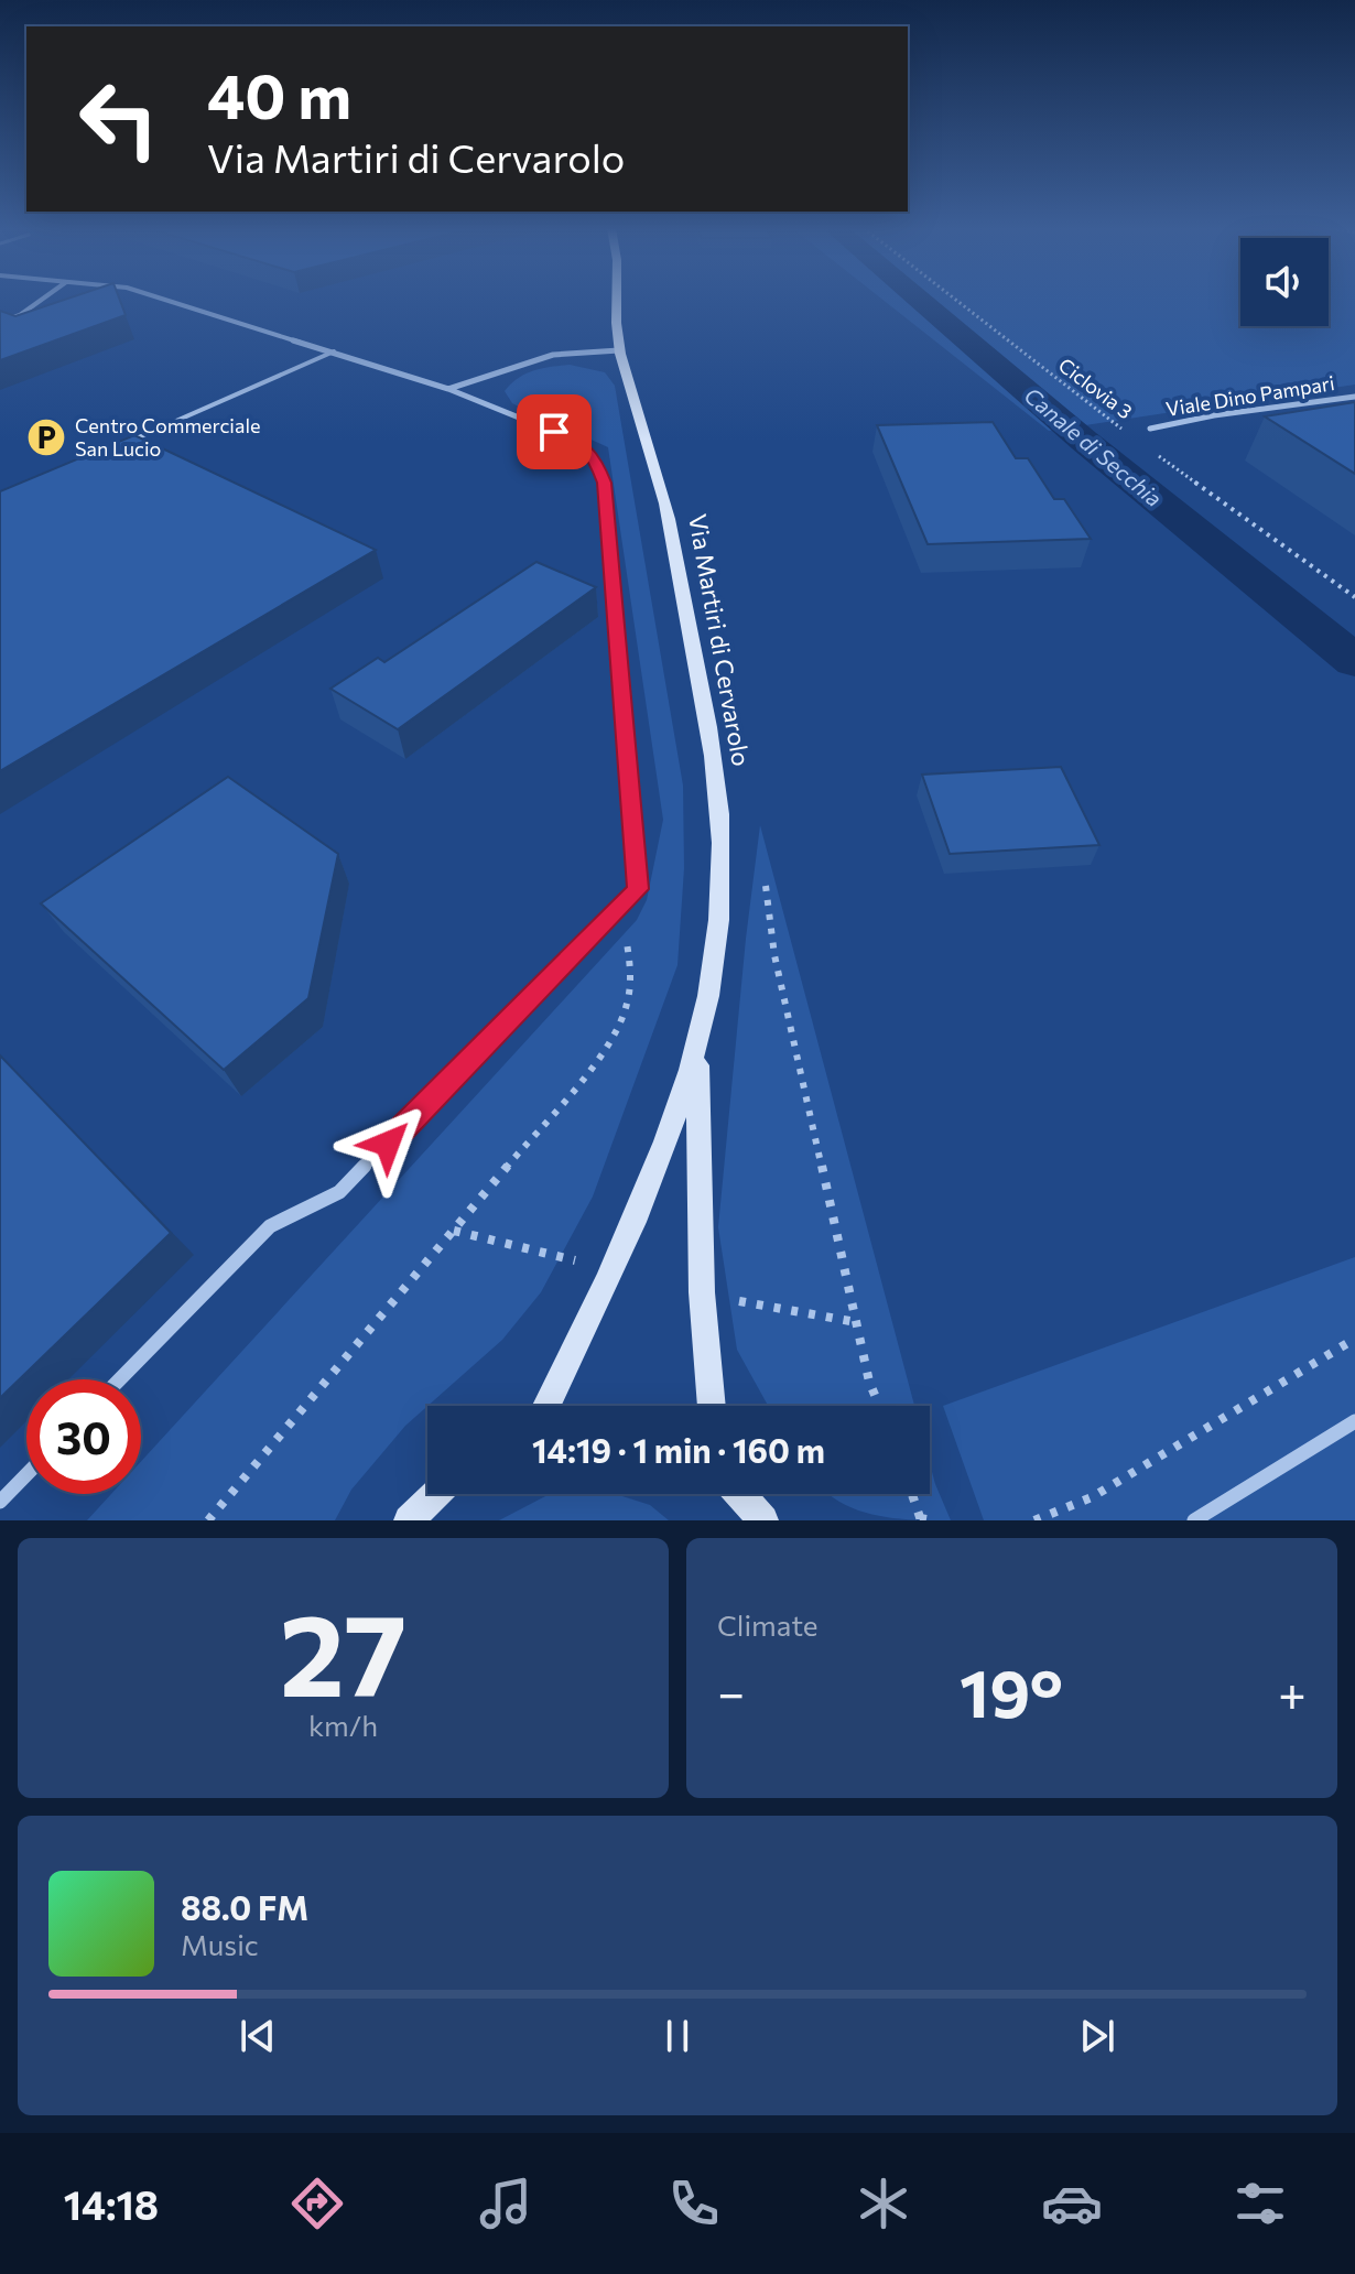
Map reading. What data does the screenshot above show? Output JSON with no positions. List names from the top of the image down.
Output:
{
  "streets": {
    "main road": ["Via Martiri di Cervarolo"],
    "street": ["Viale Dino Pampari"],
    "path": ["Ciclovia 3"]
  },
  "water": ["Canale di Secchia"],
  "places": {
    "parking": ["Centro Commerciale San Lucio"]
  },
  "page": {
    "turn": ["40 m", "Via Martiri di Cervarolo"],
    "limit": "30",
    "trip": "14:19 · 1 min · 160 m",
    "tile": [
      ["27", "km/h"],
      "Climate"
    ],
    "heat": ["−", "19°", "+"],
    "song": ["88.0 FM", "Music"],
    "tabs": "14:18"
  }
}
